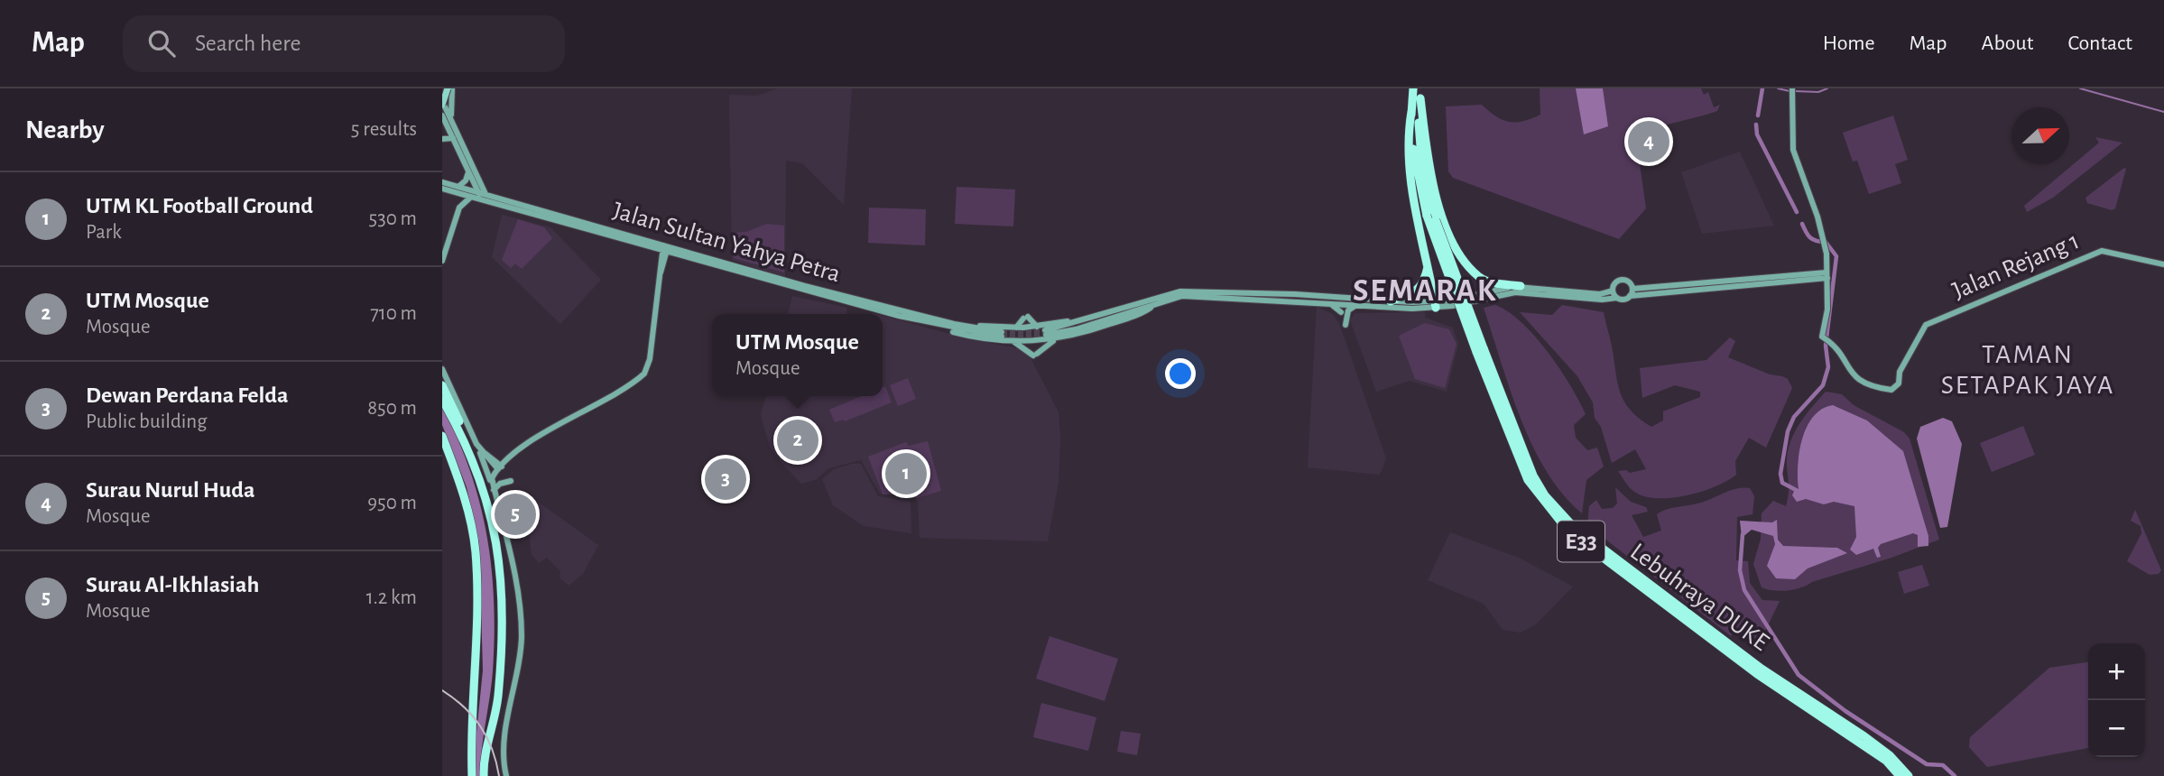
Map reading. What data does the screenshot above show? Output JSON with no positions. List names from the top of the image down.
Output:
{
  "streets": {
    "highway": ["E33", "Lebuhraya DUKE"],
    "main road": ["Jalan Sultan Yahya Petra", "Jalan Rejang 1"]
  },
  "districts": ["SEMARAK", "TAMAN SETAPAK JAYA"],
  "north": "right",
  "page": {
    "header": "Map",
    "search": "Search here",
    "nav": [
      "Home",
      "Map",
      "About",
      "Contact"
    ],
    "heading": ["Nearby", "5 results"],
    "pins": [
      "4",
      "2",
      "1",
      "3",
      "5"
    ],
    "list": [
      {
        "mark": "1",
        "name": "UTM KL Football Ground",
        "note": "Park",
        "value": "530 m"
      },
      {
        "mark": "2",
        "name": "UTM Mosque",
        "note": "Mosque",
        "value": "710 m"
      },
      {
        "mark": "3",
        "name": "Dewan Perdana Felda",
        "note": "Public building",
        "value": "850 m"
      },
      {
        "mark": "4",
        "name": "Surau Nurul Huda",
        "note": "Mosque",
        "value": "950 m"
      },
      {
        "mark": "5",
        "name": "Surau Al-Ikhlasiah",
        "note": "Mosque",
        "value": "1.2 km"
      }
    ],
    "popup": ["UTM Mosque", "Mosque"],
    "map_buttons": ["+", "−"]
  }
}
